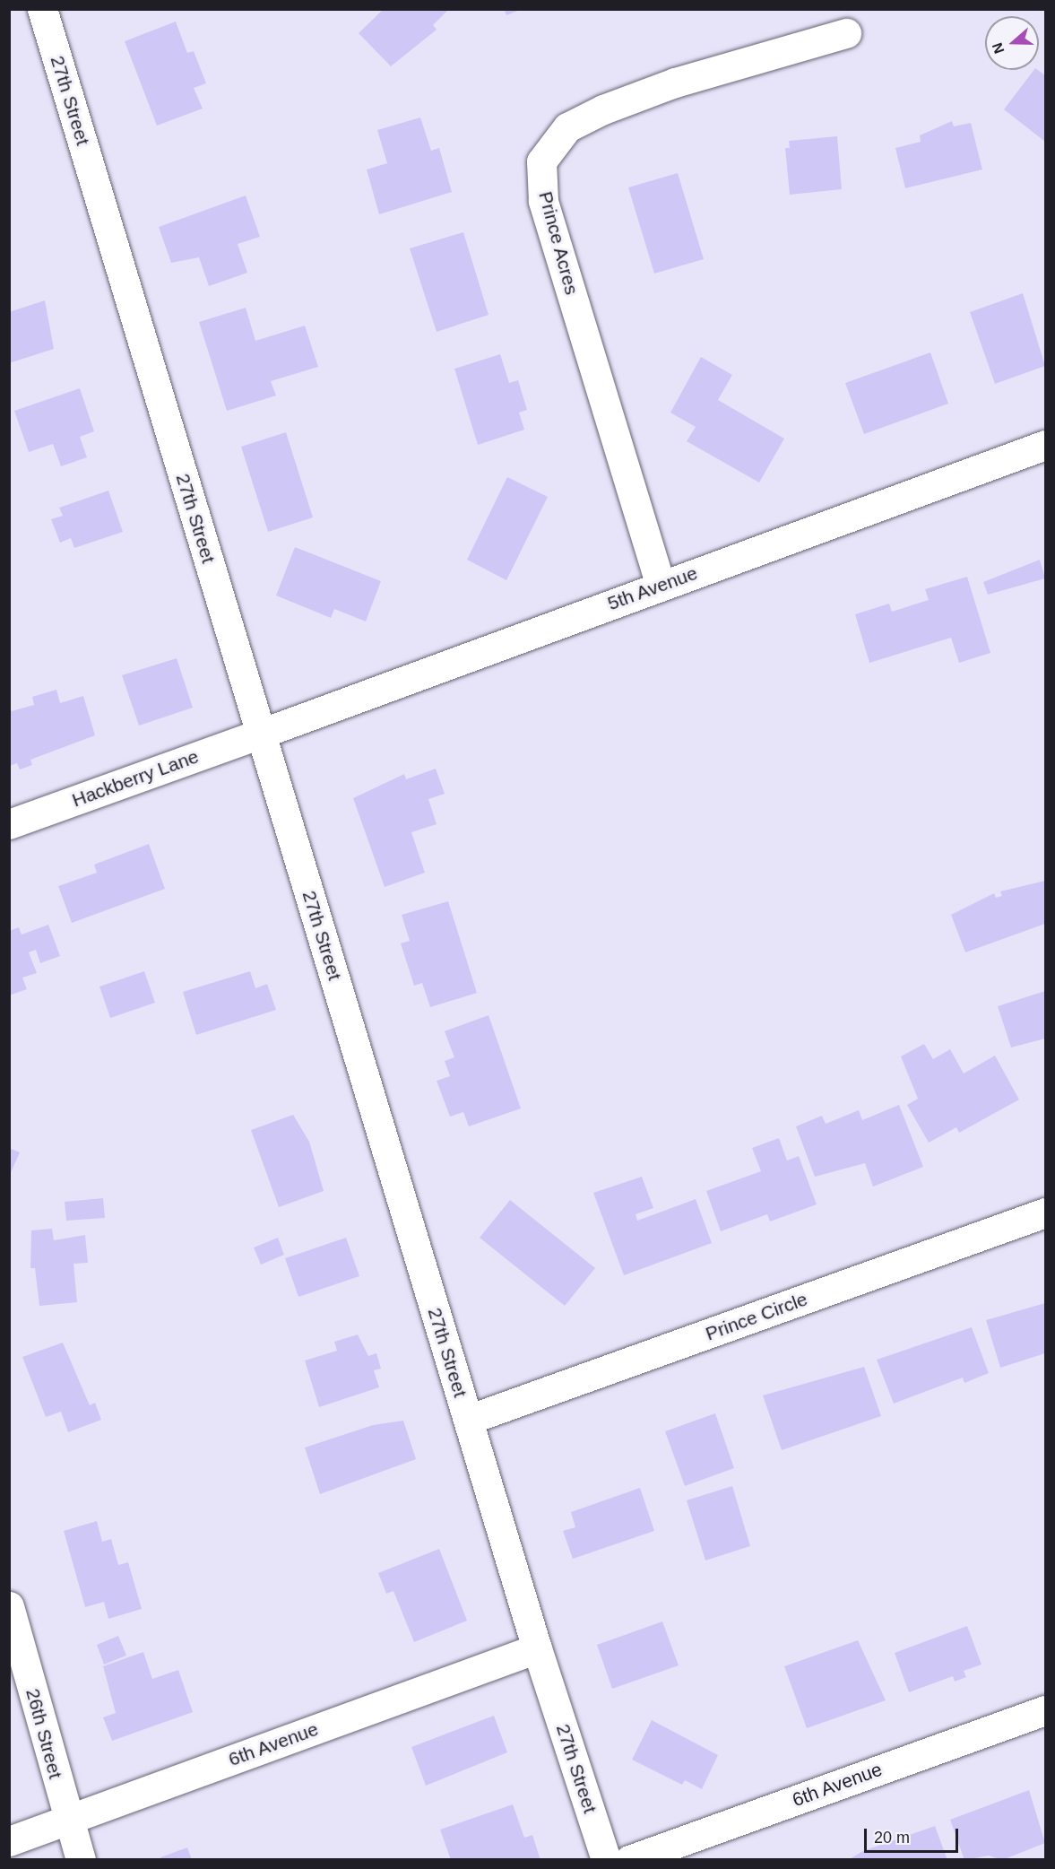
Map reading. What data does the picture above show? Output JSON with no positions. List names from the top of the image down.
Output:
{
  "streets": {
    "street": [
      "27th Street",
      "Prince Acres",
      "5th Avenue",
      "Hackberry Lane",
      "Prince Circle",
      "26th Street",
      "6th Avenue"
    ]
  },
  "crossings": [
    ["27th Street", "5th Avenue"],
    ["27th Street", "Hackberry Lane"],
    ["27th Street", "Prince Circle"],
    ["27th Street", "6th Avenue"],
    ["Prince Acres", "5th Avenue"],
    ["5th Avenue", "Hackberry Lane"],
    ["26th Street", "6th Avenue"]
  ],
  "scale_bar": "20 m",
  "north": "left"
}
